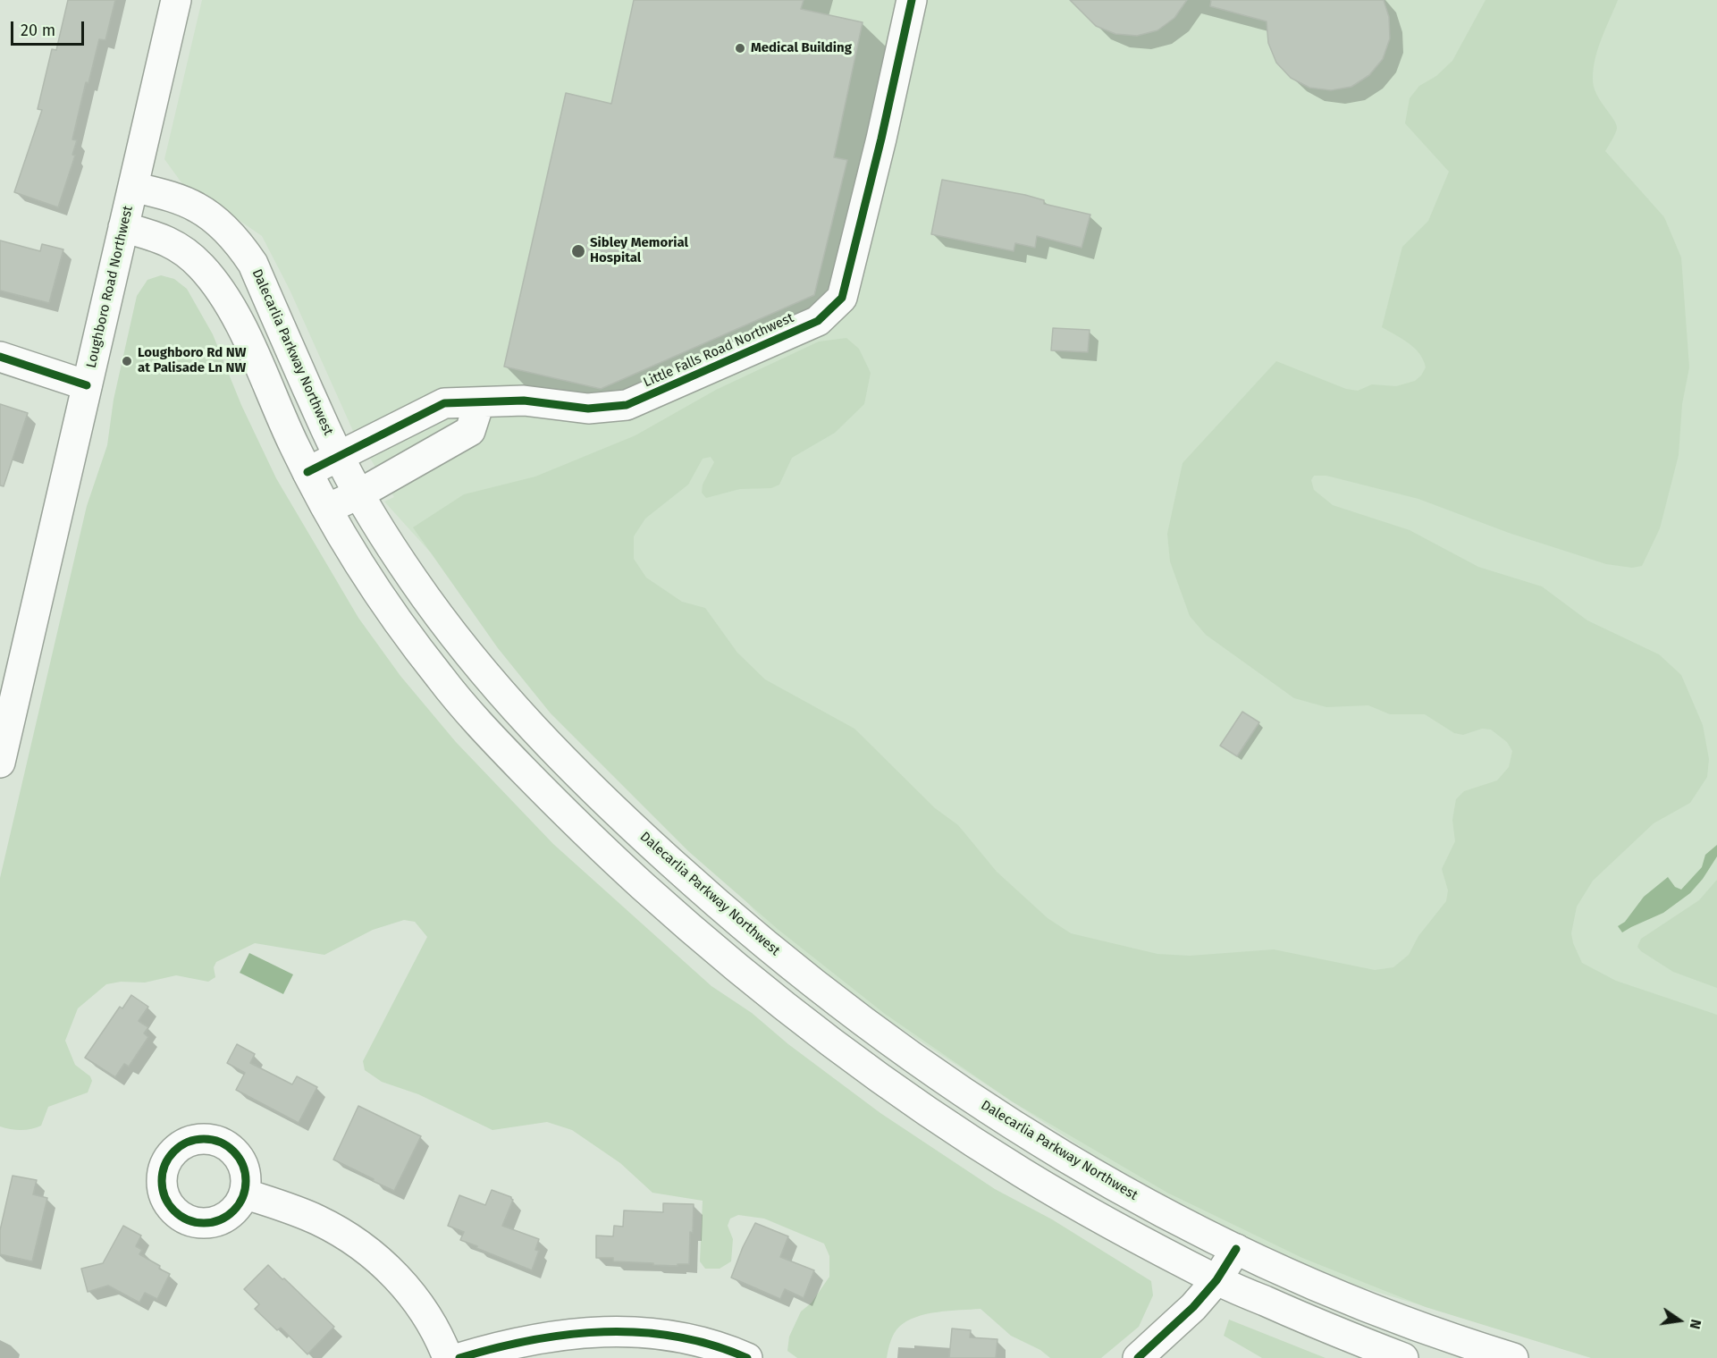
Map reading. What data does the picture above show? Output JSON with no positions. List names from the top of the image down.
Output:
{
  "streets": {
    "main road": ["Loughboro Road Northwest", "Little Falls Road Northwest", "Dalecarlia Parkway Northwest"]
  },
  "crossings": [
    ["Loughboro Road Northwest", "Dalecarlia Parkway Northwest"],
    ["Little Falls Road Northwest", "Dalecarlia Parkway Northwest"]
  ],
  "places": ["Medical Building", "Sibley Memorial Hospital", "Loughboro Rd NW at Palisade Ln NW"],
  "scale_bar": "20 m",
  "north": "right"
}
